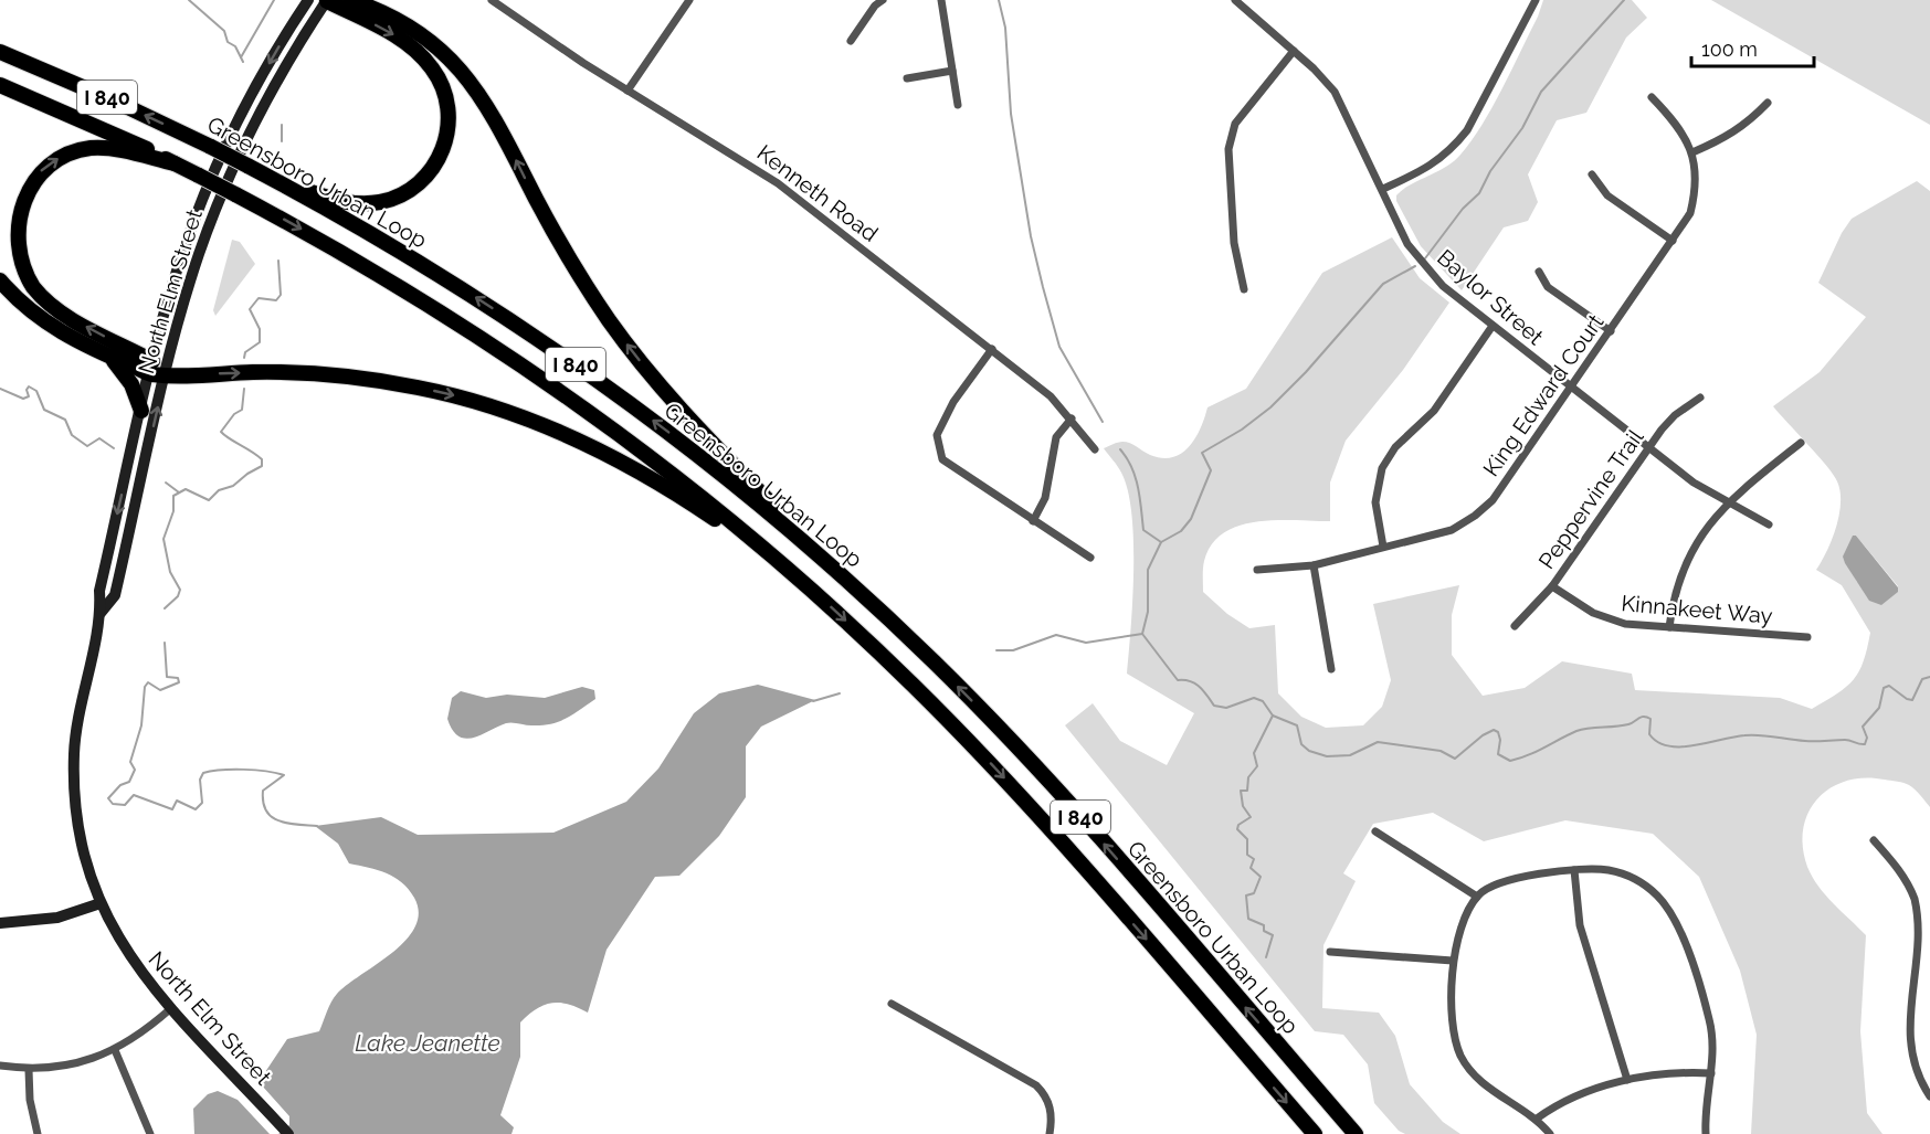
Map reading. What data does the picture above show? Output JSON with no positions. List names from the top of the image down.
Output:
{
  "streets": {
    "highway": ["I 840", "Greensboro Urban Loop"],
    "main road": ["North Elm Street"],
    "street": [
      "Kenneth Road",
      "Baylor Street",
      "King Edward Court",
      "Peppervine Trail",
      "Kinnakeet Way"
    ]
  },
  "crossings": [
    ["Baylor Street", "King Edward Court"],
    ["Baylor Street", "Peppervine Trail"],
    ["Peppervine Trail", "Kinnakeet Way"]
  ],
  "water": ["Lake Jeanette"],
  "scale_bar": "100 m"
}
